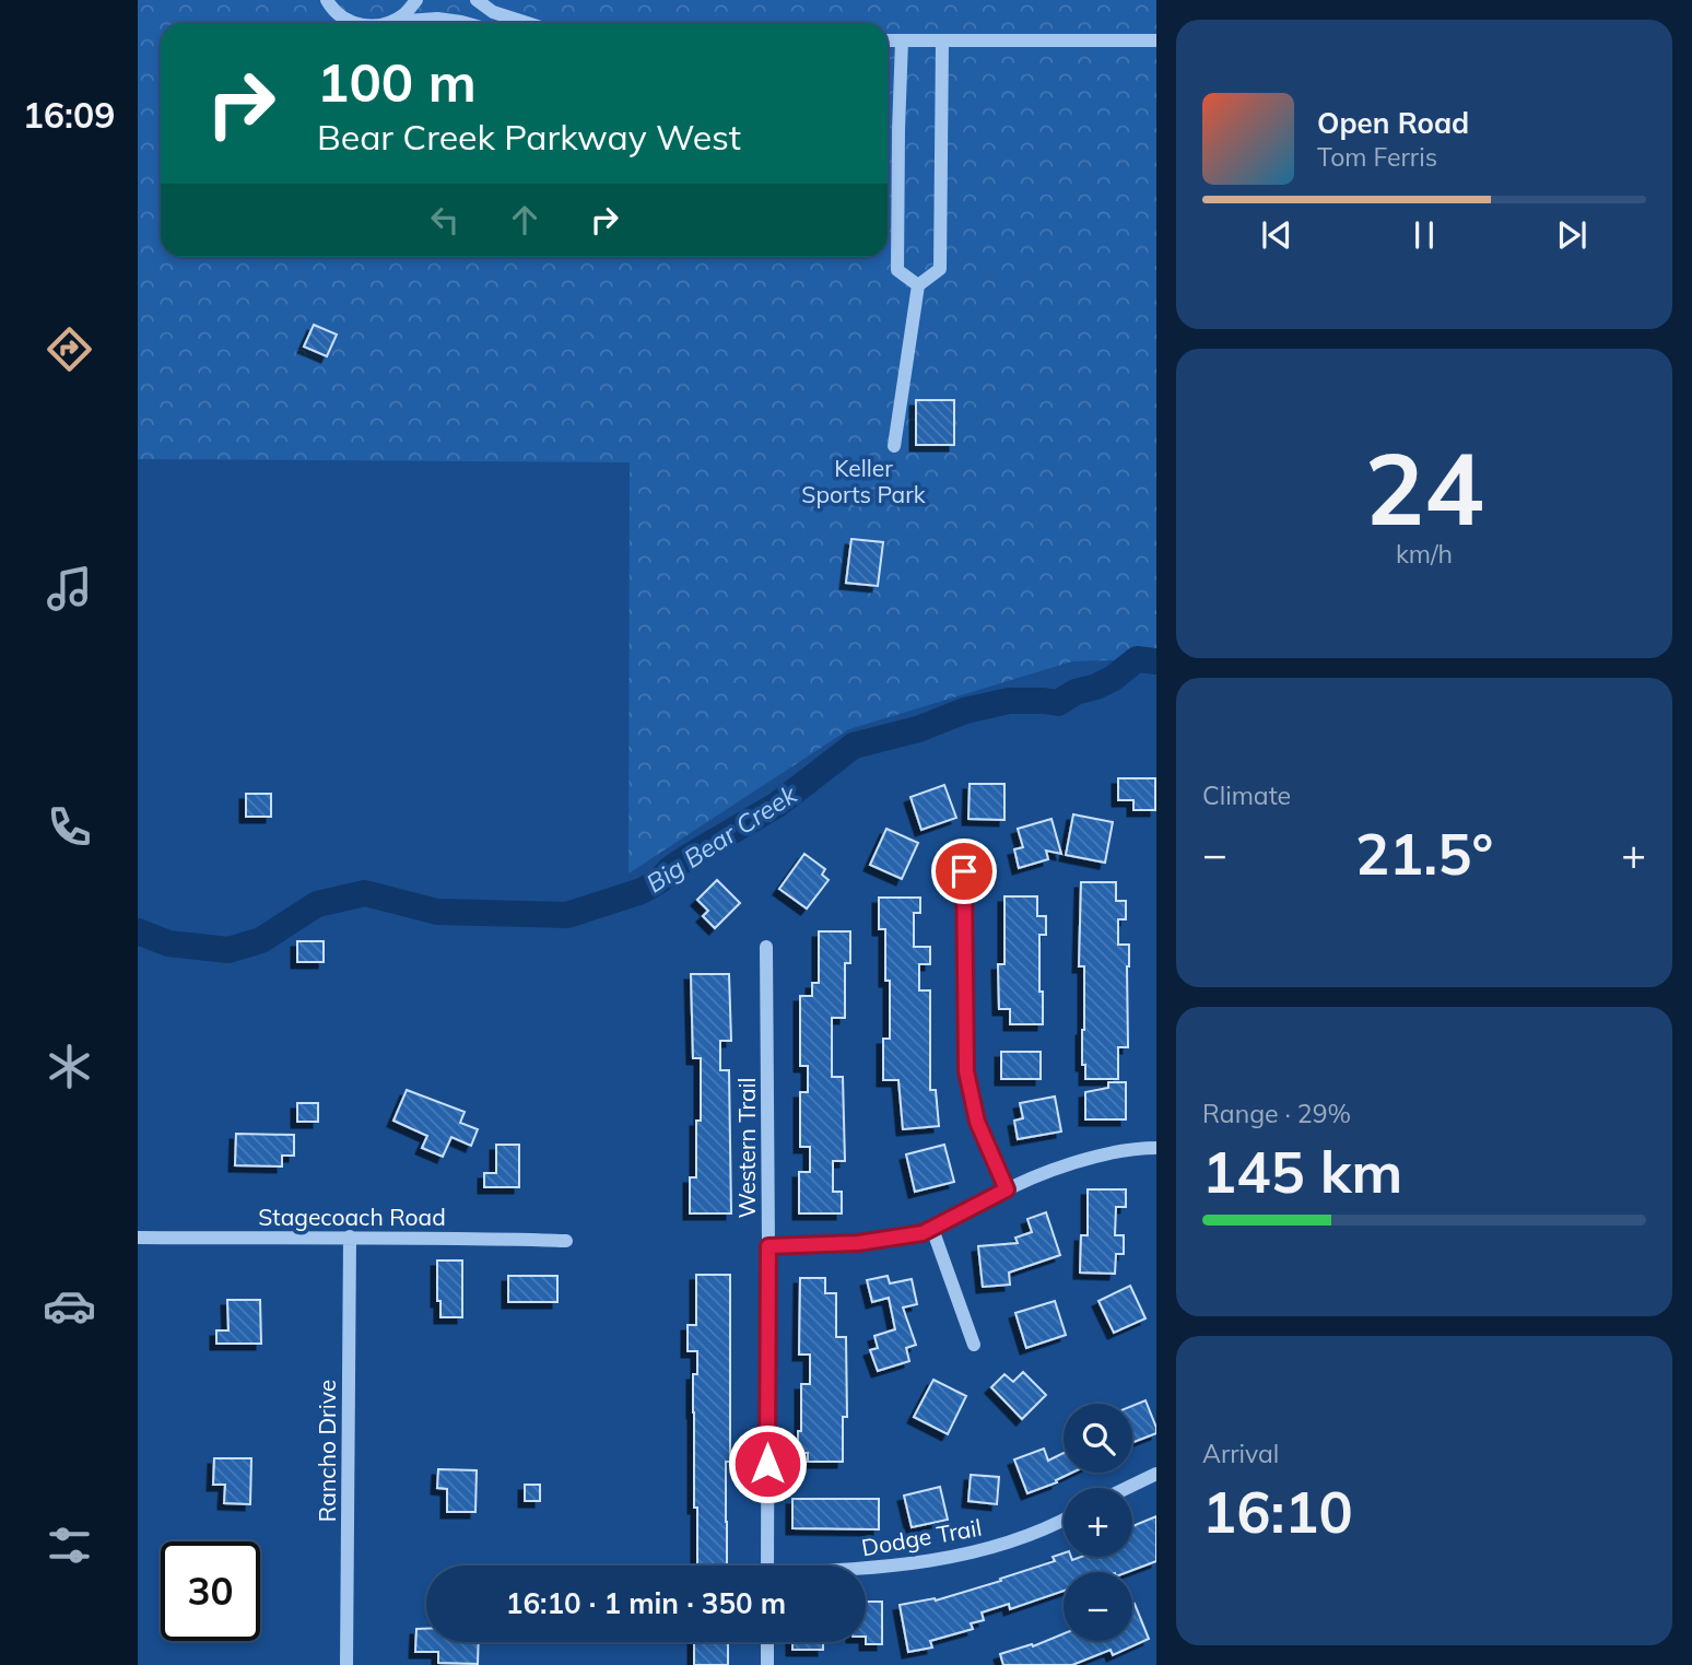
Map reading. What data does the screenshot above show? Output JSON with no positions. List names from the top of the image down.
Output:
{
  "streets": {
    "street": [
      "Western Trail",
      "Stagecoach Road",
      "Rancho Drive",
      "Dodge Trail"
    ]
  },
  "crossings": [
    ["Stagecoach Road", "Rancho Drive"]
  ],
  "water": ["Big Bear Creek"],
  "parks": ["Keller Sports Park"],
  "page": {
    "tabs": "16:09",
    "turn": ["100 m", "Bear Creek Parkway West"],
    "song": ["Open Road", "Tom Ferris"],
    "tile": [
      ["24", "km/h"],
      "Climate",
      ["Range · 29%", "145 km"],
      ["Arrival", "16:10"]
    ],
    "heat": ["−", "21.5°", "+"],
    "map_buttons": ["+", "−"],
    "limit": "30",
    "trip": "16:10 · 1 min · 350 m"
  }
}
